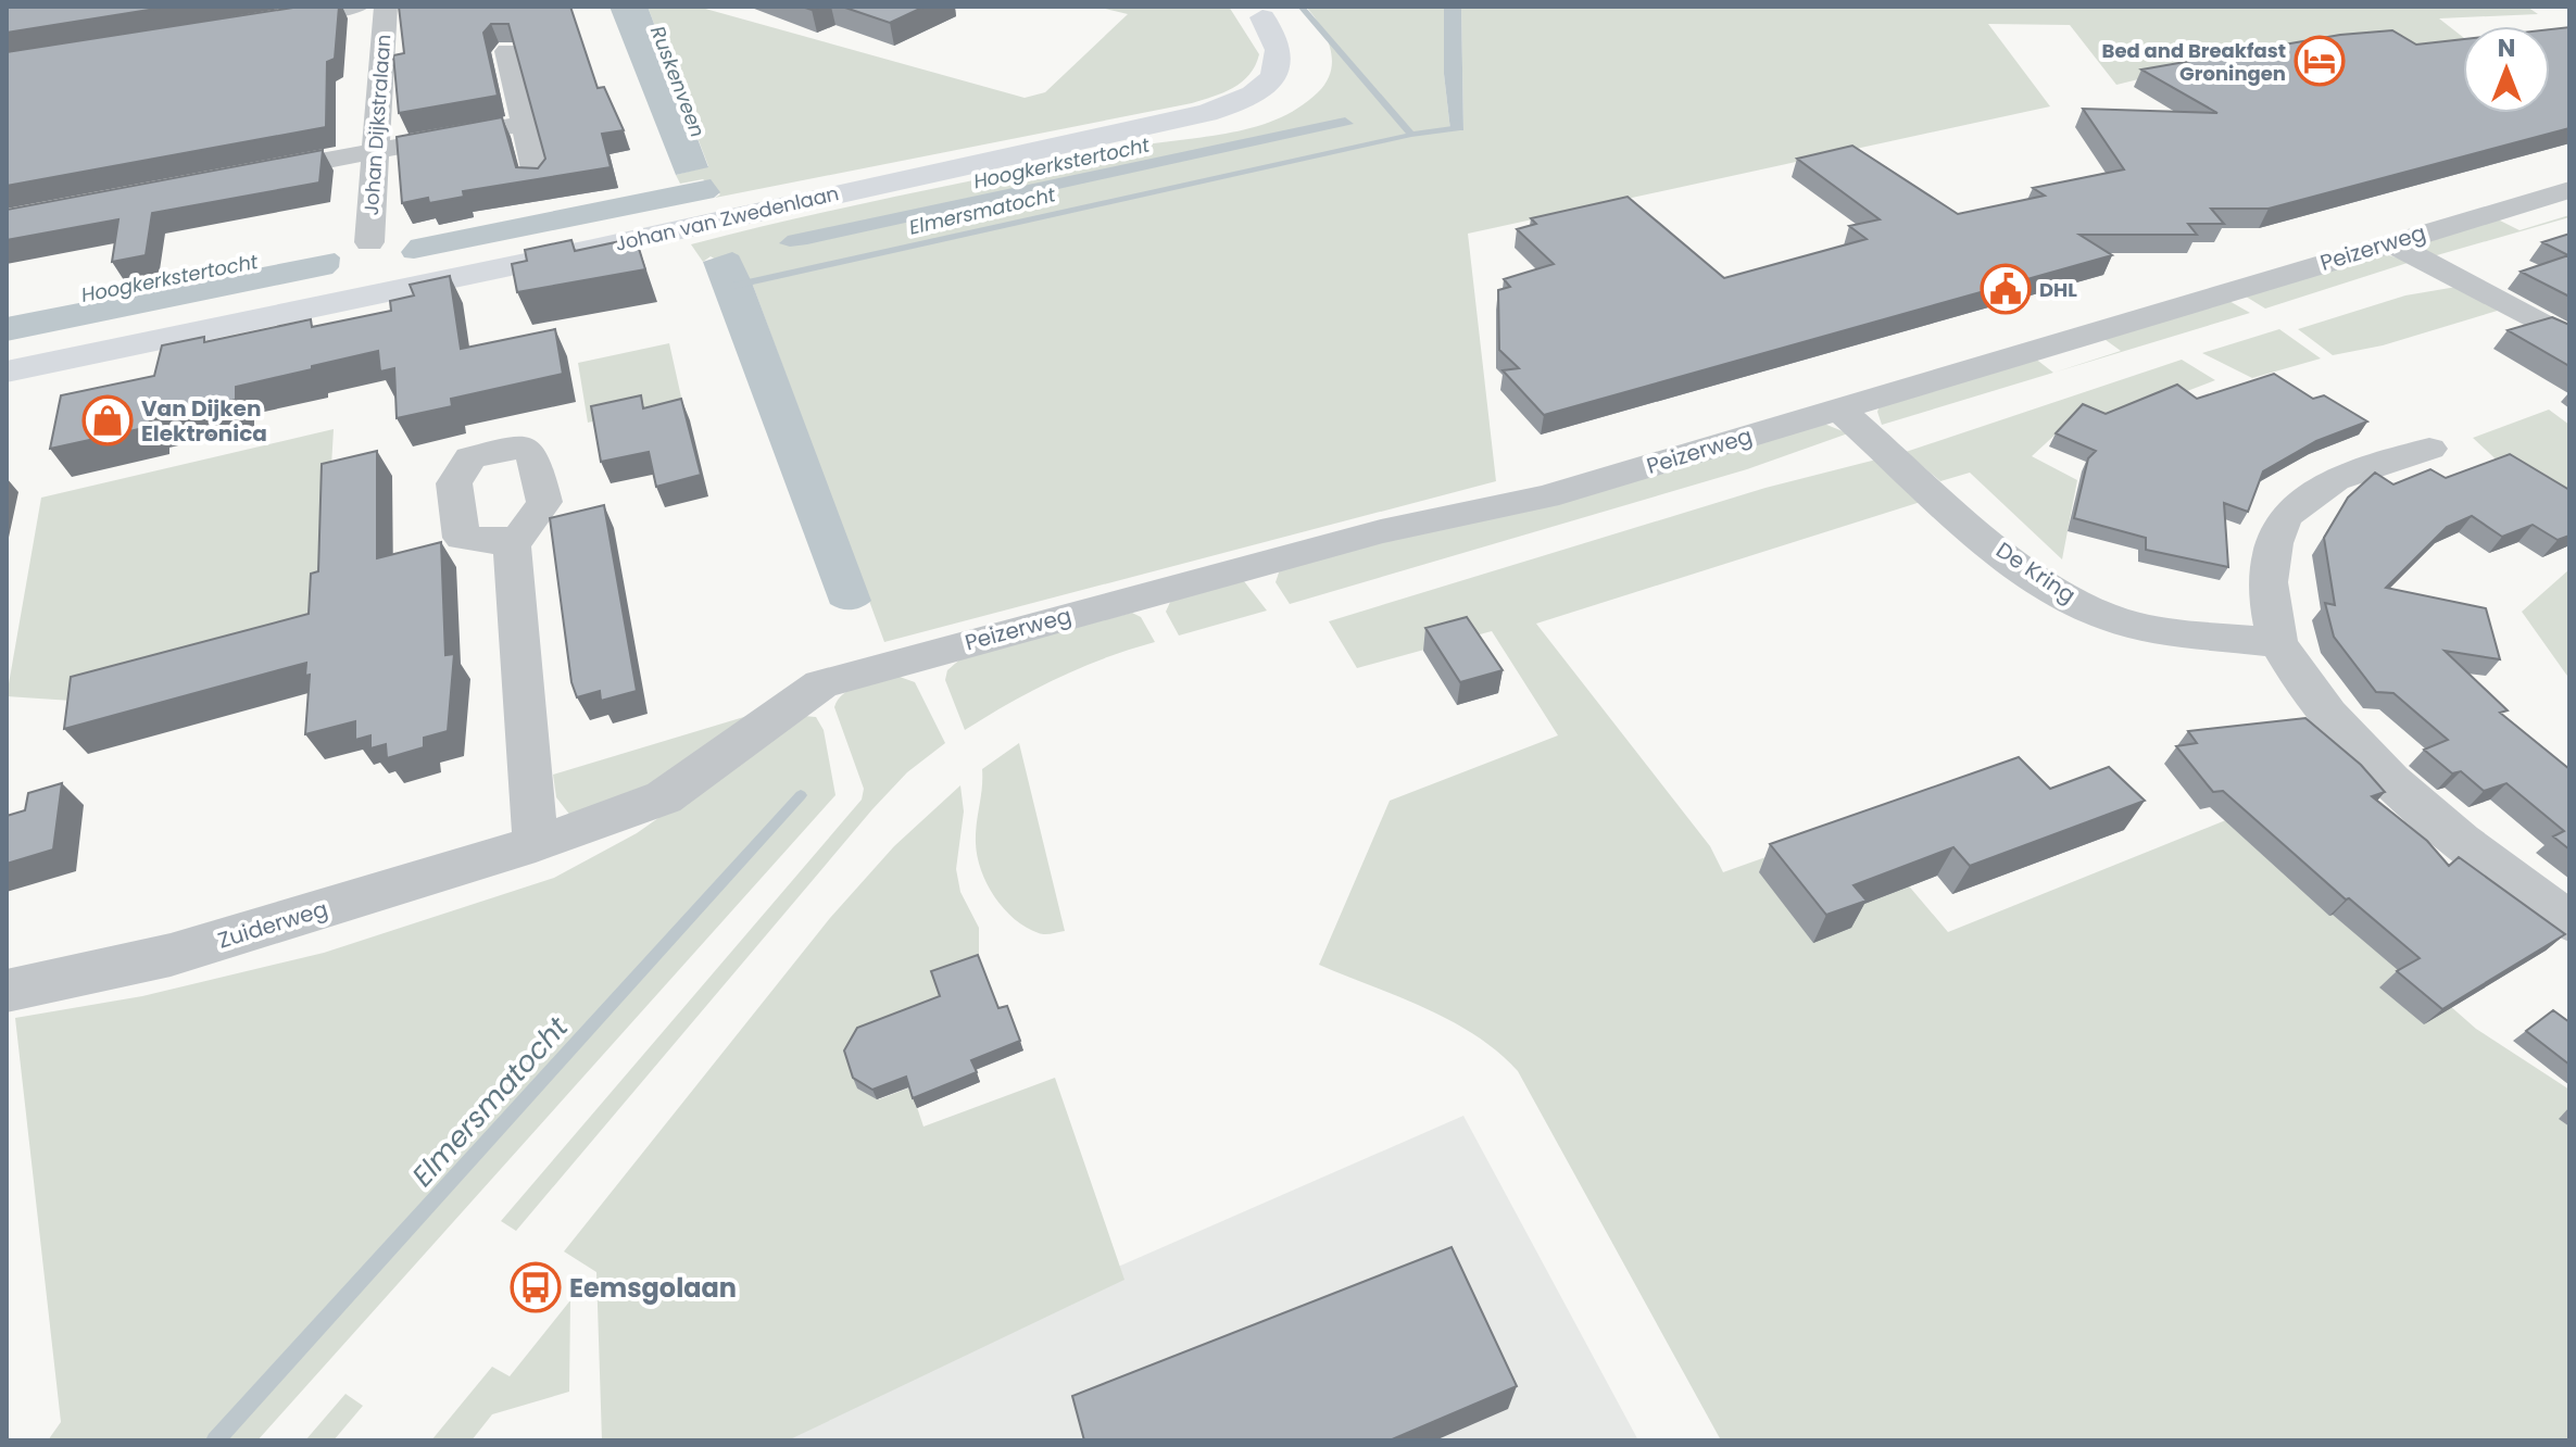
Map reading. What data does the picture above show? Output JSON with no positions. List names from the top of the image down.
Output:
{
  "streets": {
    "main road": ["Johan van Zwedenlaan"],
    "street": [
      "Johan Dijkstralaan",
      "Peizerweg",
      "De Kring",
      "Zuiderweg"
    ]
  },
  "crossings": [
    ["Peizerweg", "De Kring"],
    ["Peizerweg", "Zuiderweg"]
  ],
  "water": ["Ruskenveen", "Hoogkerkstertocht", "Elmersmatocht"],
  "places": {
    "hotel": ["Bed and Breakfast Groningen"],
    "public building": ["DHL"],
    "shop": ["Van Dijken Elektronica"],
    "bus stop": ["Eemsgolaan"]
  },
  "north": "top"
}
